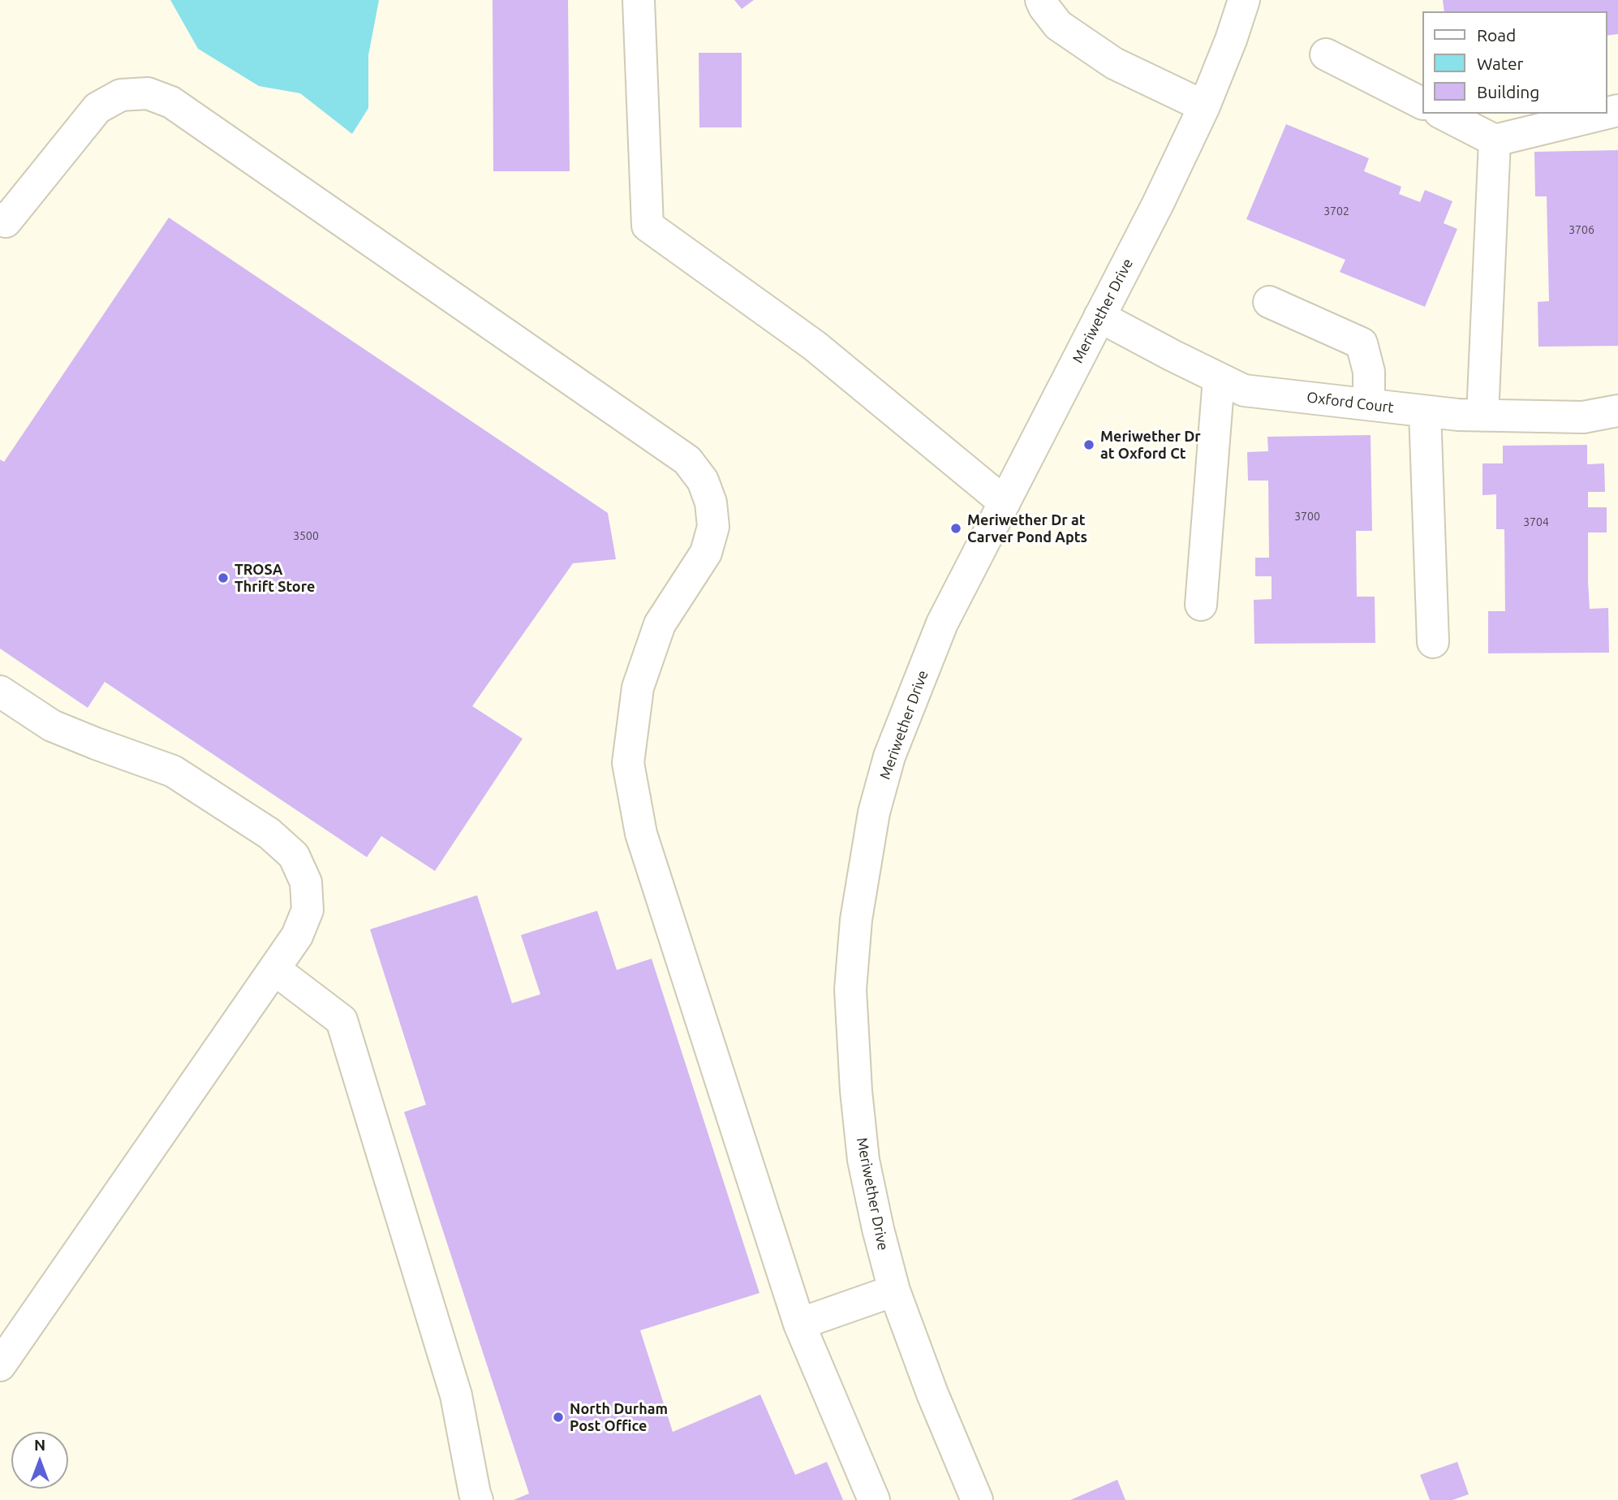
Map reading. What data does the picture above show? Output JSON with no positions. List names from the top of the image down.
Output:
{
  "streets": {
    "street": ["Meriwether Drive", "Oxford Court"]
  },
  "crossings": [
    ["Meriwether Drive", "Oxford Court"]
  ],
  "places": [
    "Meriwether Dr at Oxford Ct",
    "Meriwether Dr at Carver Pond Apts",
    "TROSA Thrift Store",
    "North Durham Post Office"
  ],
  "house_numbers": [
    "3702",
    "3706",
    "3700",
    "3704",
    "3500"
  ],
  "legend": ["Road", "Water", "Building"],
  "north": "top"
}
